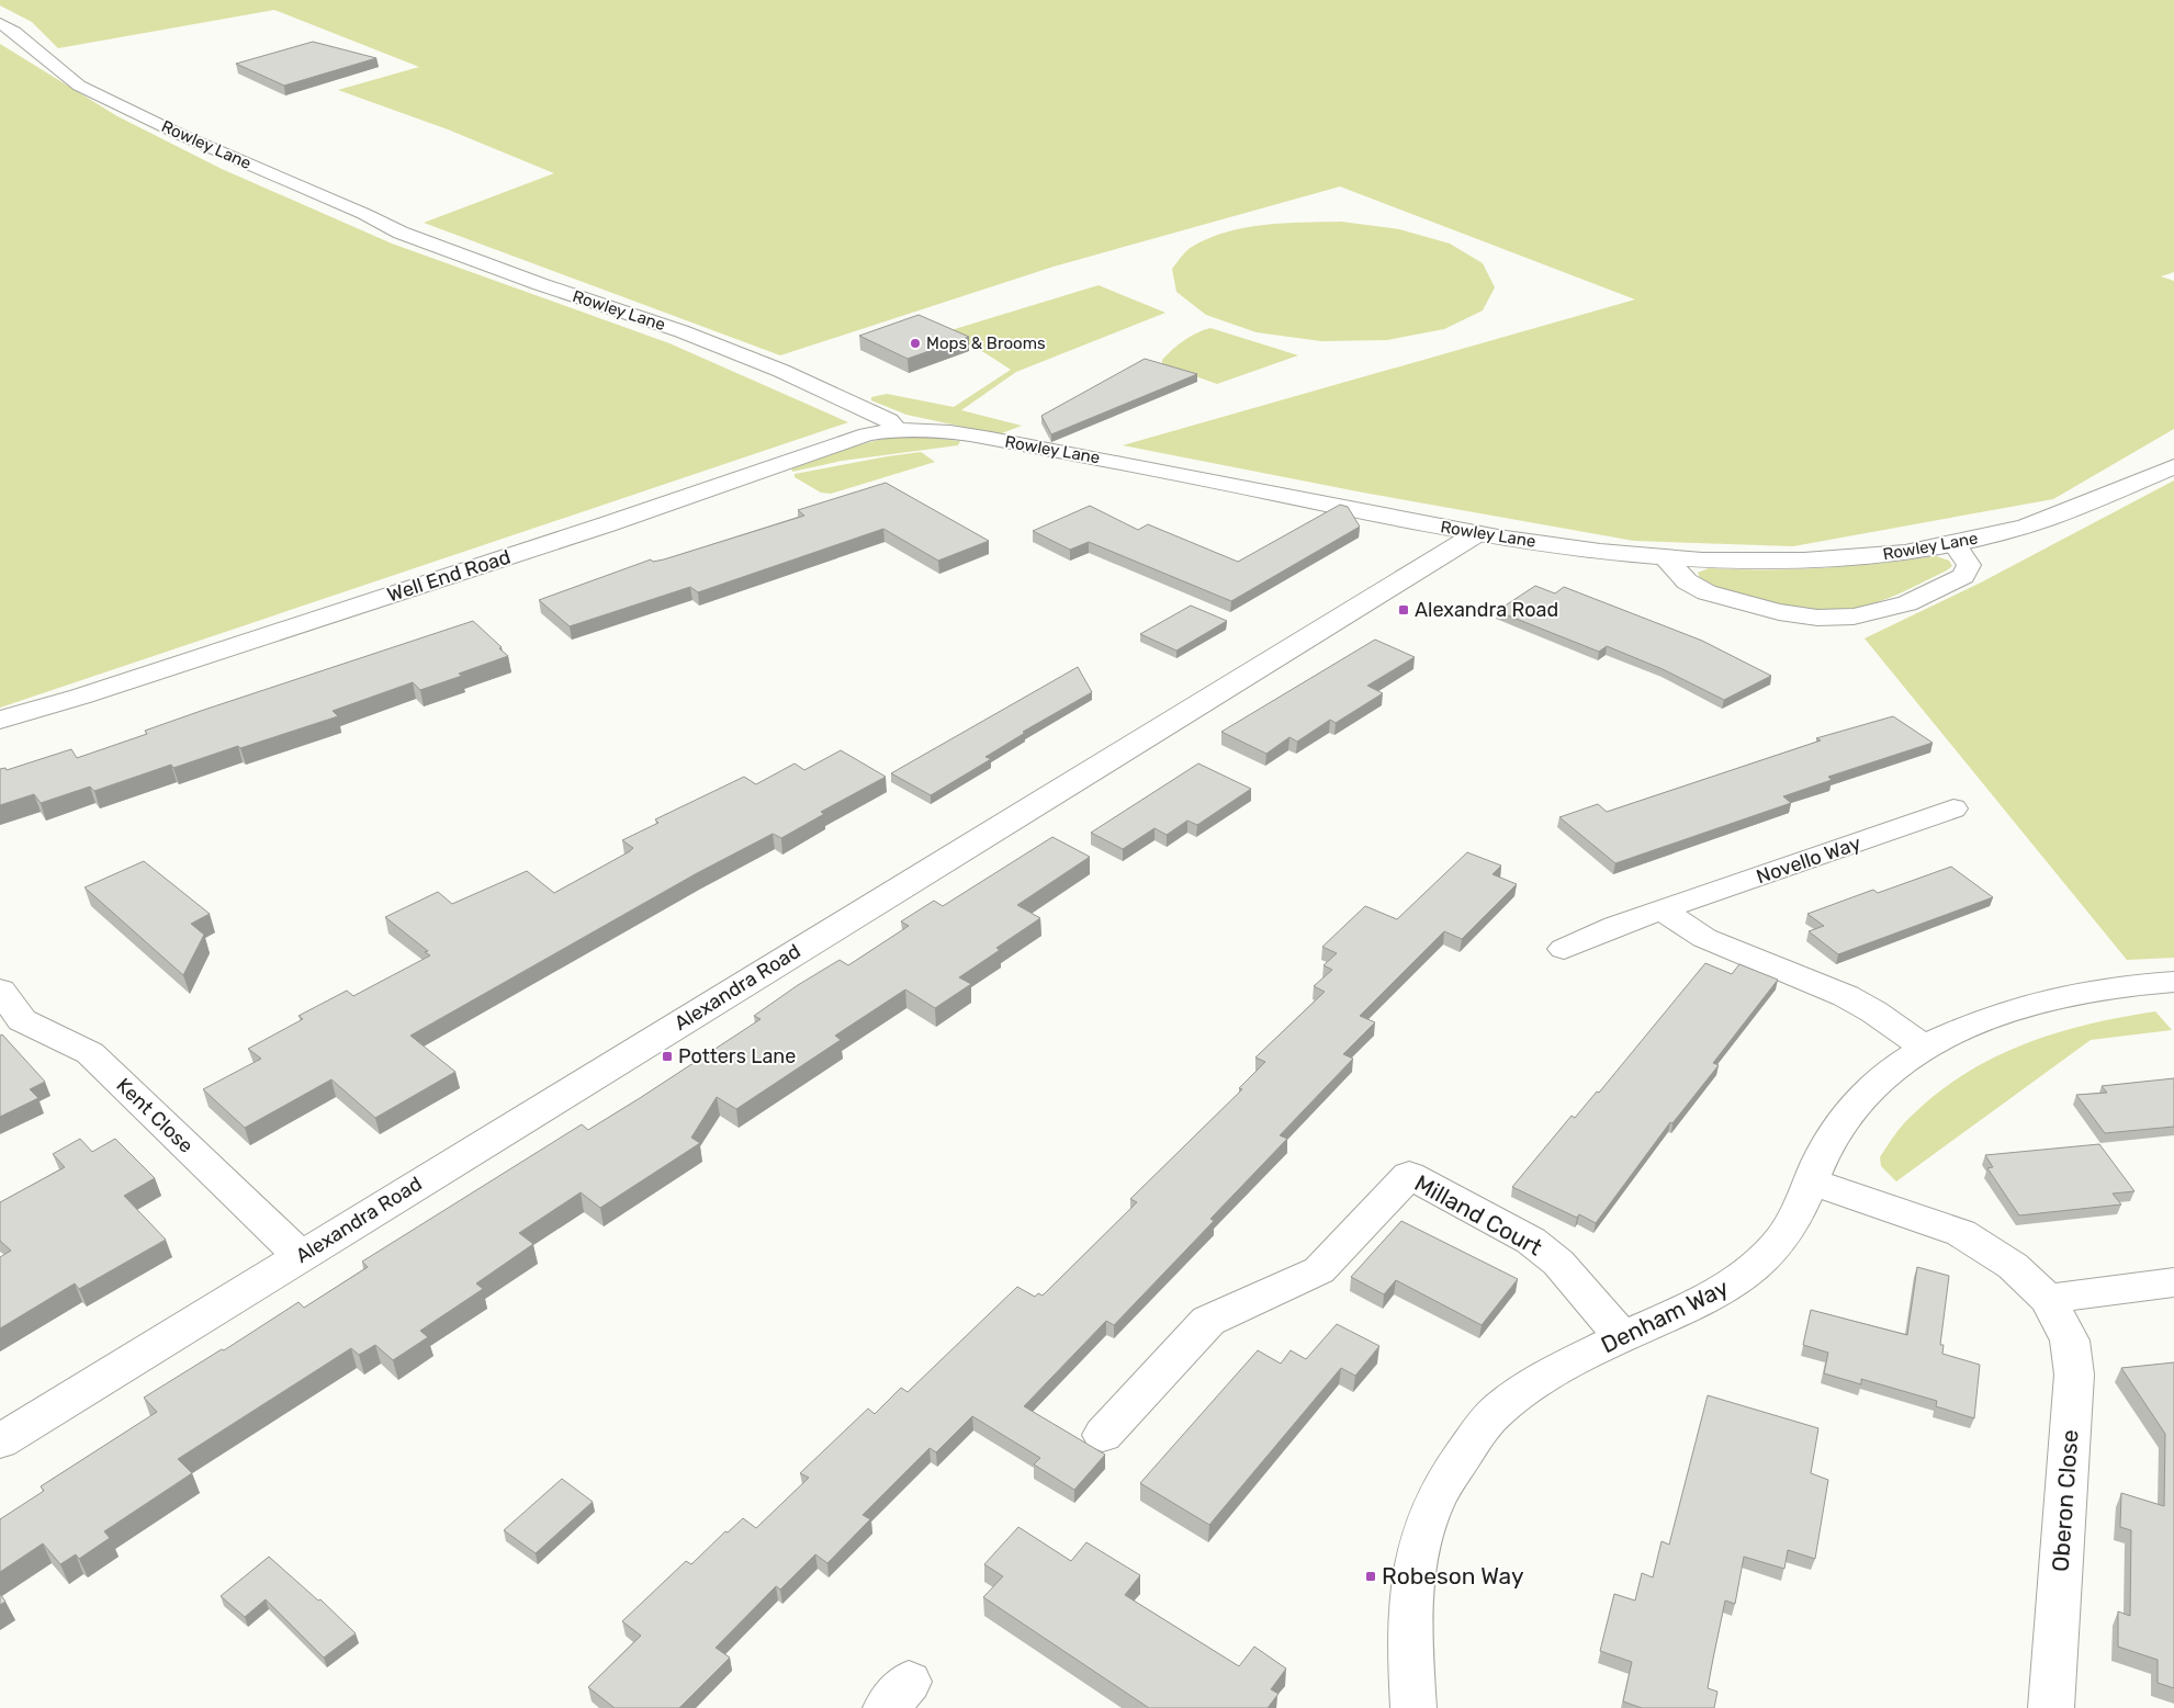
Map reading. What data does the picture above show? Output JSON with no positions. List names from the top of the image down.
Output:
{
  "streets": {
    "street": [
      "Rowley Lane",
      "Well End Road",
      "Novello Way",
      "Alexandra Road",
      "Kent Close",
      "Milland Court",
      "Denham Way",
      "Oberon Close"
    ]
  },
  "crossings": [
    ["Rowley Lane", "Well End Road"],
    ["Rowley Lane", "Alexandra Road"],
    ["Alexandra Road", "Kent Close"],
    ["Milland Court", "Denham Way"],
    ["Denham Way", "Oberon Close"]
  ],
  "places": {
    "other": ["Mops & Brooms"],
    "transit": ["Alexandra Road", "Potters Lane", "Robeson Way"]
  }
}
